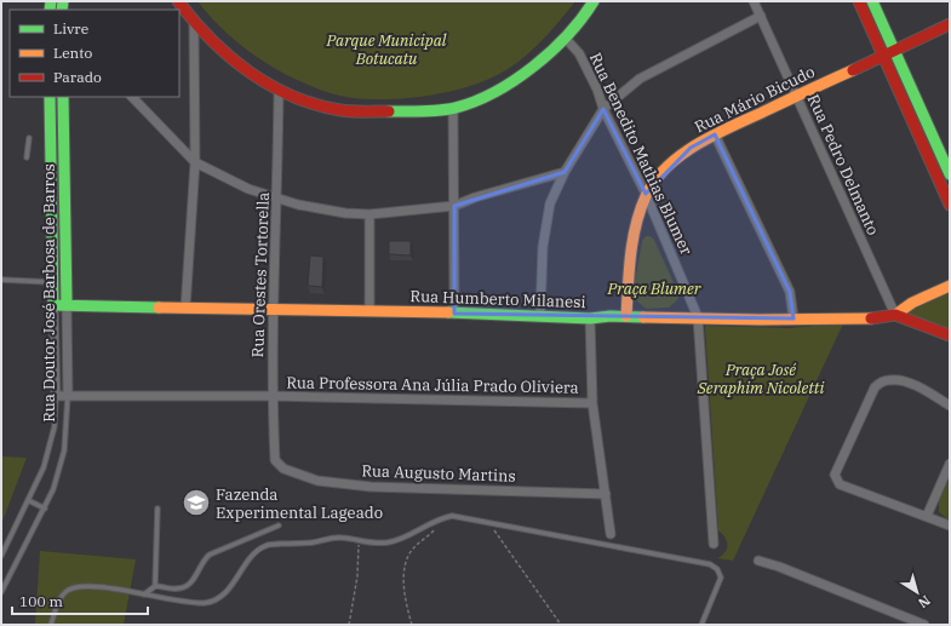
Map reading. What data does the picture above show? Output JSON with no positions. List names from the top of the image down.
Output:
{
  "streets": {
    "main road": ["Rua Mário Bicudo", "Rua Doutor José Barbosa de Barros", "Rua Humberto Milanesi"],
    "street": [
      "Rua Benedito Mathias Blumer",
      "Rua Pedro Delmanto",
      "Rua Orestes Tortorella",
      "Rua Professora Ana Júlia Prado Oliviera",
      "Rua Augusto Martins"
    ]
  },
  "crossings": [
    ["Rua Mário Bicudo", "Rua Benedito Mathias Blumer"],
    ["Rua Mário Bicudo", "Rua Pedro Delmanto"],
    ["Rua Mário Bicudo", "Rua Humberto Milanesi"],
    ["Rua Benedito Mathias Blumer", "Rua Humberto Milanesi"],
    ["Rua Pedro Delmanto", "Rua Humberto Milanesi"],
    ["Rua Orestes Tortorella", "Rua Humberto Milanesi"],
    ["Rua Orestes Tortorella", "Rua Professora Ana Júlia Prado Oliviera"],
    ["Rua Orestes Tortorella", "Rua Augusto Martins"],
    ["Rua Doutor José Barbosa de Barros", "Rua Humberto Milanesi"],
    ["Rua Doutor José Barbosa de Barros", "Rua Professora Ana Júlia Prado Oliviera"]
  ],
  "parks": ["Parque Municipal Botucatu", "Praça Blumer", "Praça José Seraphim Nicoletti"],
  "places": {
    "school or university": ["Fazenda Experimental Lageado"]
  },
  "legend": ["Livre", "Lento", "Parado"],
  "scale_bar": "100 m",
  "north": "bottom right"
}
